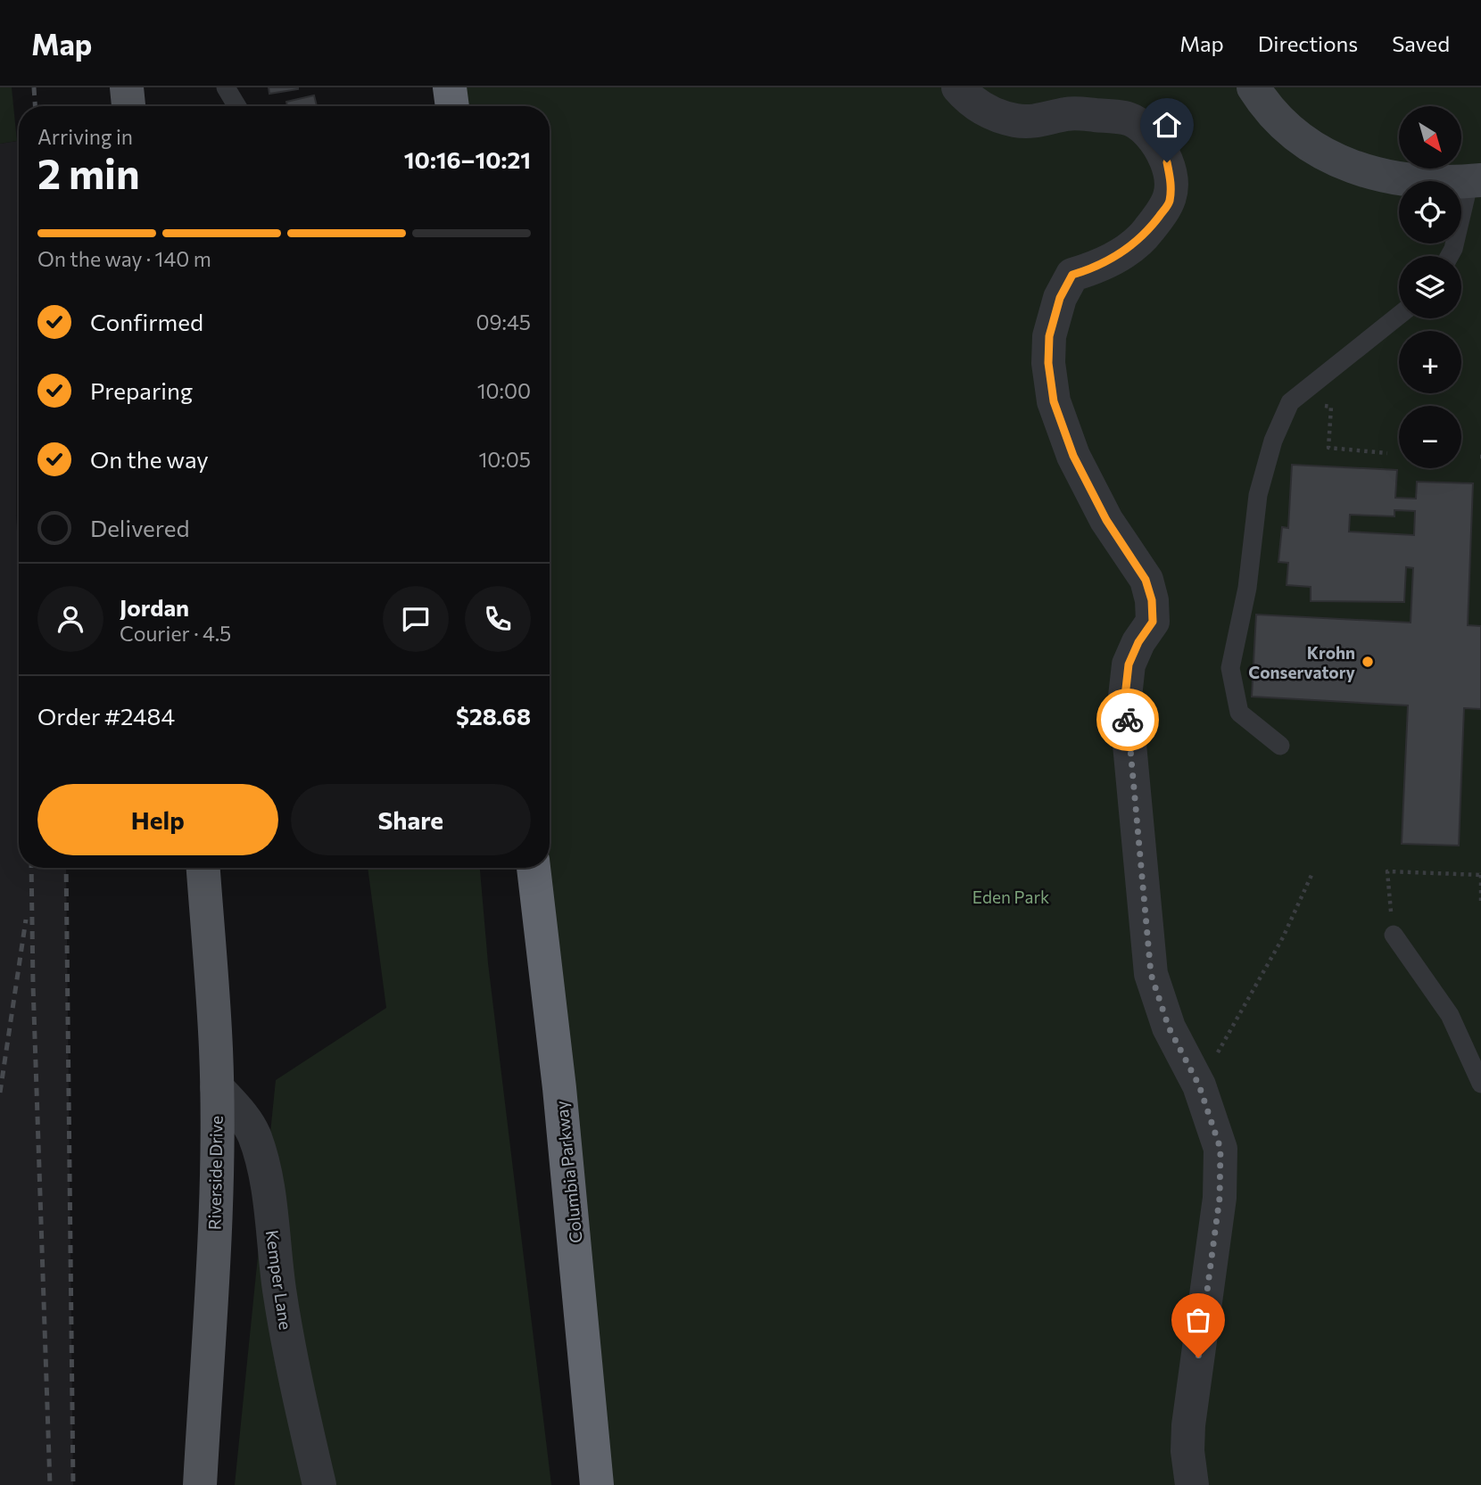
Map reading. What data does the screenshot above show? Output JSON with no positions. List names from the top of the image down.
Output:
{
  "streets": {
    "highway": ["Columbia Parkway"],
    "main road": ["Riverside Drive"],
    "street": ["Kemper Lane"]
  },
  "crossings": [
    ["Riverside Drive", "Kemper Lane"]
  ],
  "parks": ["Eden Park"],
  "places": ["Krohn Conservatory"],
  "north": "bottom right",
  "page": {
    "header": "Map",
    "nav": ["Map", "Directions", "Saved"],
    "map_buttons": ["+", "−"],
    "heading": ["2 min", "Arriving in", "10:16–10:21"],
    "panel": [
      "Jordan",
      "Courier · 4.5",
      "Order #2484",
      "$28.68"
    ],
    "bar": "On the way · 140 m",
    "list": [
      ["Confirmed", "09:45"],
      ["Preparing", "10:00"],
      ["On the way", "10:05"],
      "Delivered"
    ],
    "buttons": ["Help", "Share"]
  }
}
